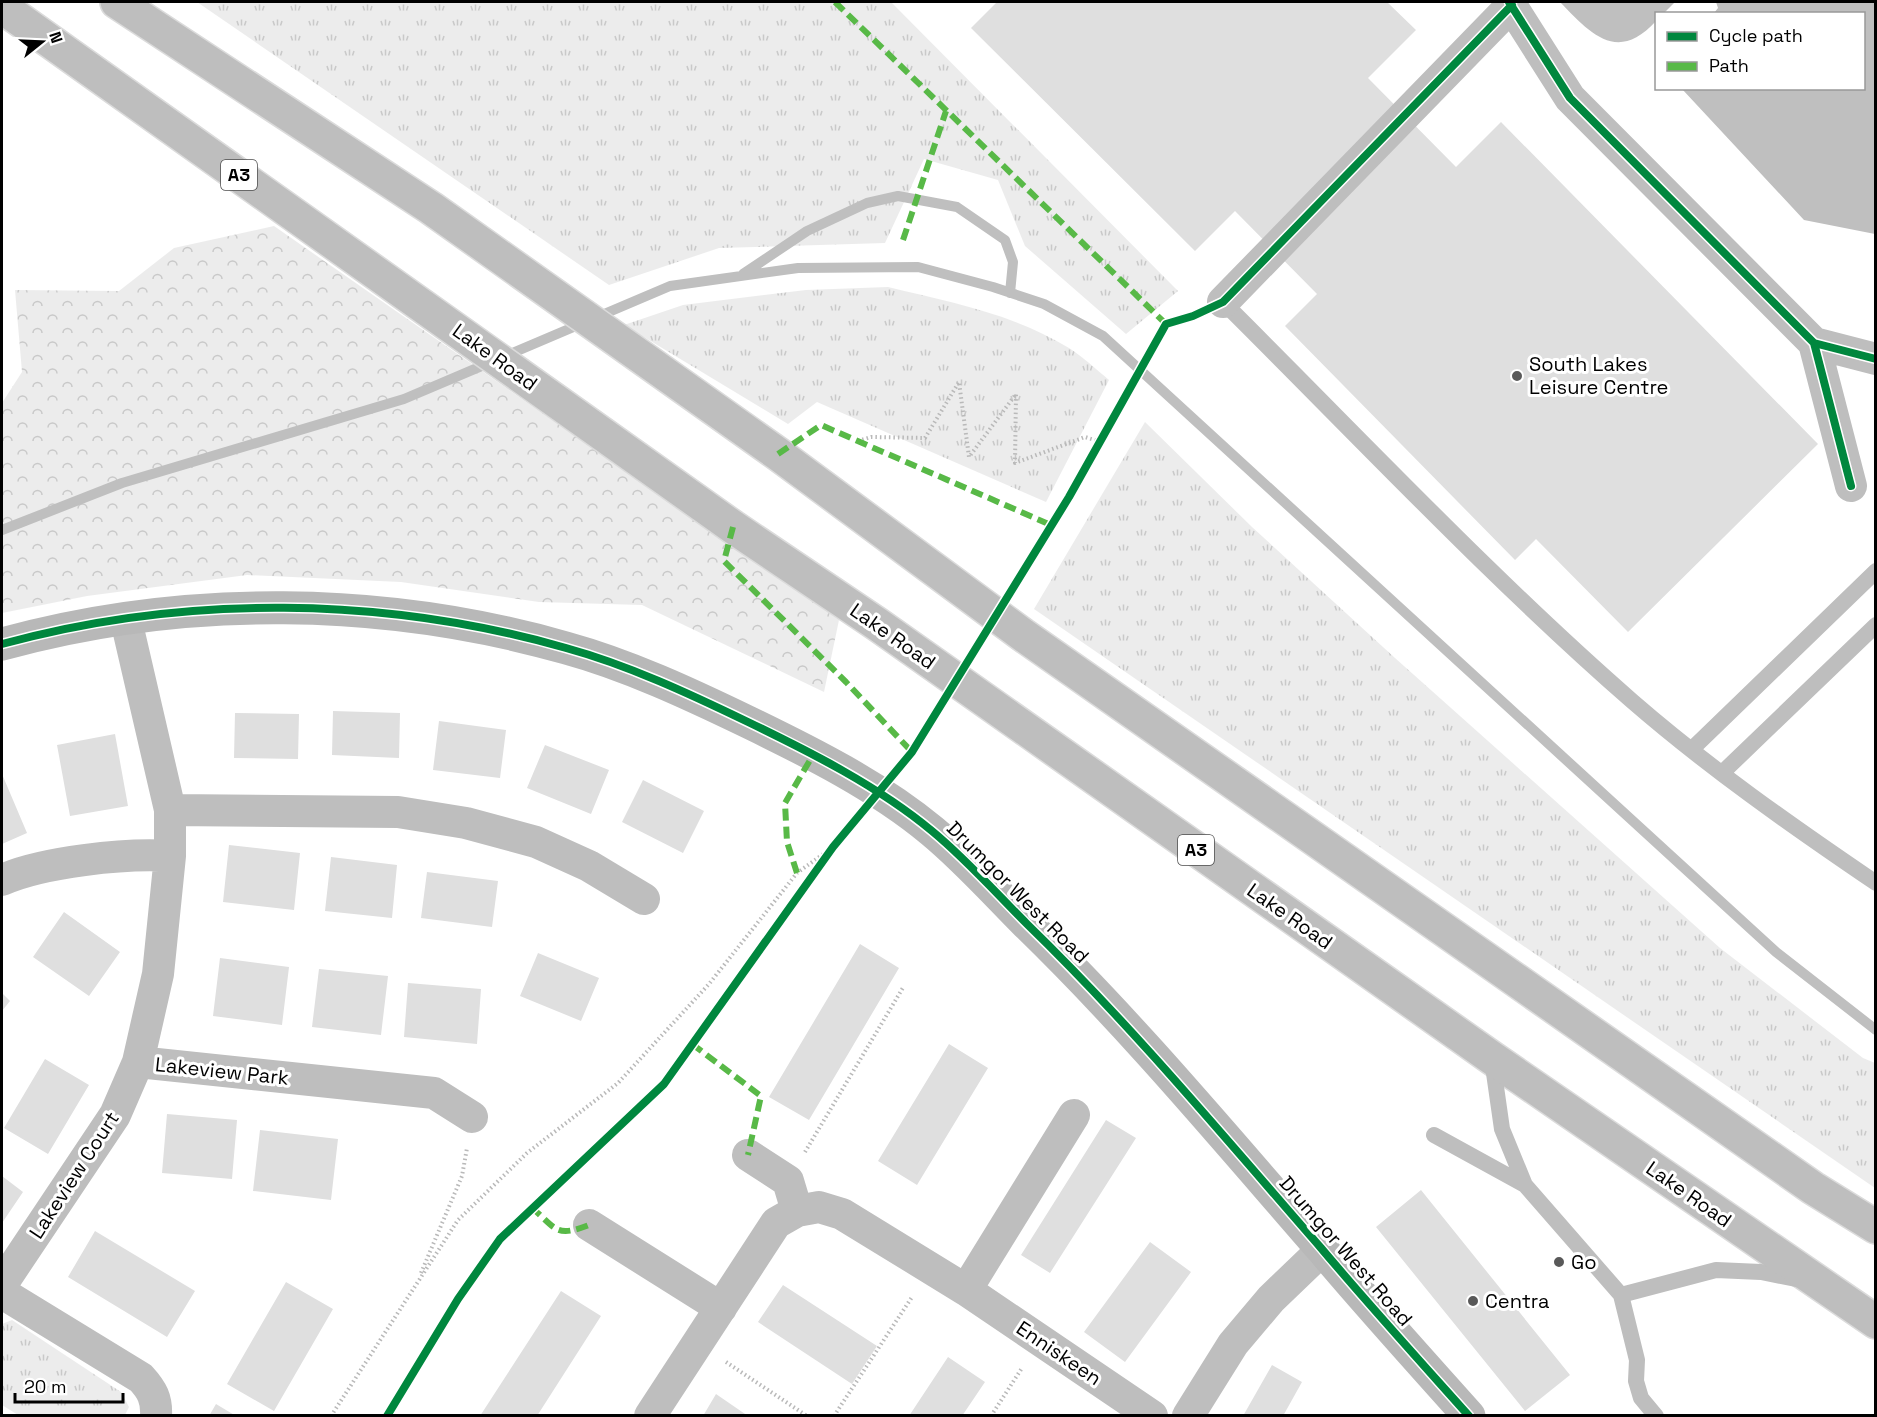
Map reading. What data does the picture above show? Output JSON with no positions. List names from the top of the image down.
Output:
{
  "streets": {
    "highway": ["A3", "Lake Road"],
    "street": [
      "Drumgor West Road",
      "Lakeview Park",
      "Lakeview Court",
      "Enniskeen"
    ]
  },
  "crossings": [
    ["Drumgor West Road", "Lakeview Park"],
    ["Lakeview Park", "Lakeview Court"]
  ],
  "places": ["South Lakes Leisure Centre", "Go", "Centra"],
  "legend": ["Cycle path", "Path"],
  "scale_bar": "20 m",
  "north": "right"
}
